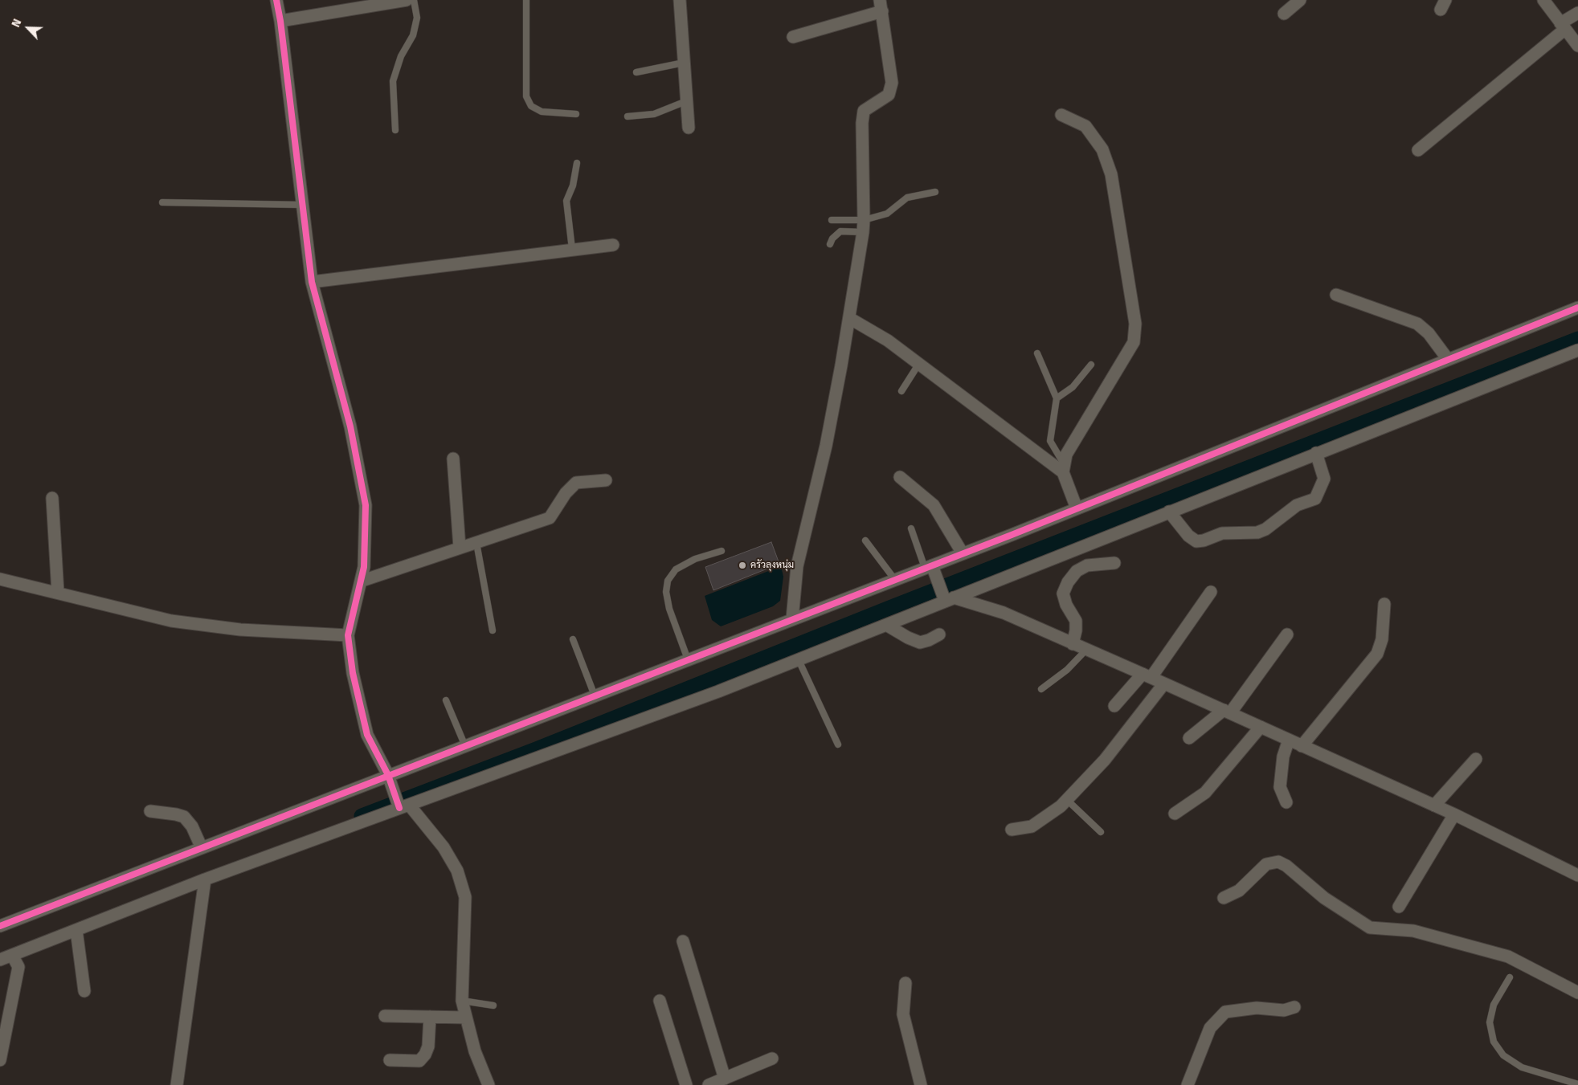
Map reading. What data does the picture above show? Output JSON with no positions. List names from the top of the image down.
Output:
{
  "places": ["ครัวลุงหนุ่ม"],
  "north": "top left"
}
